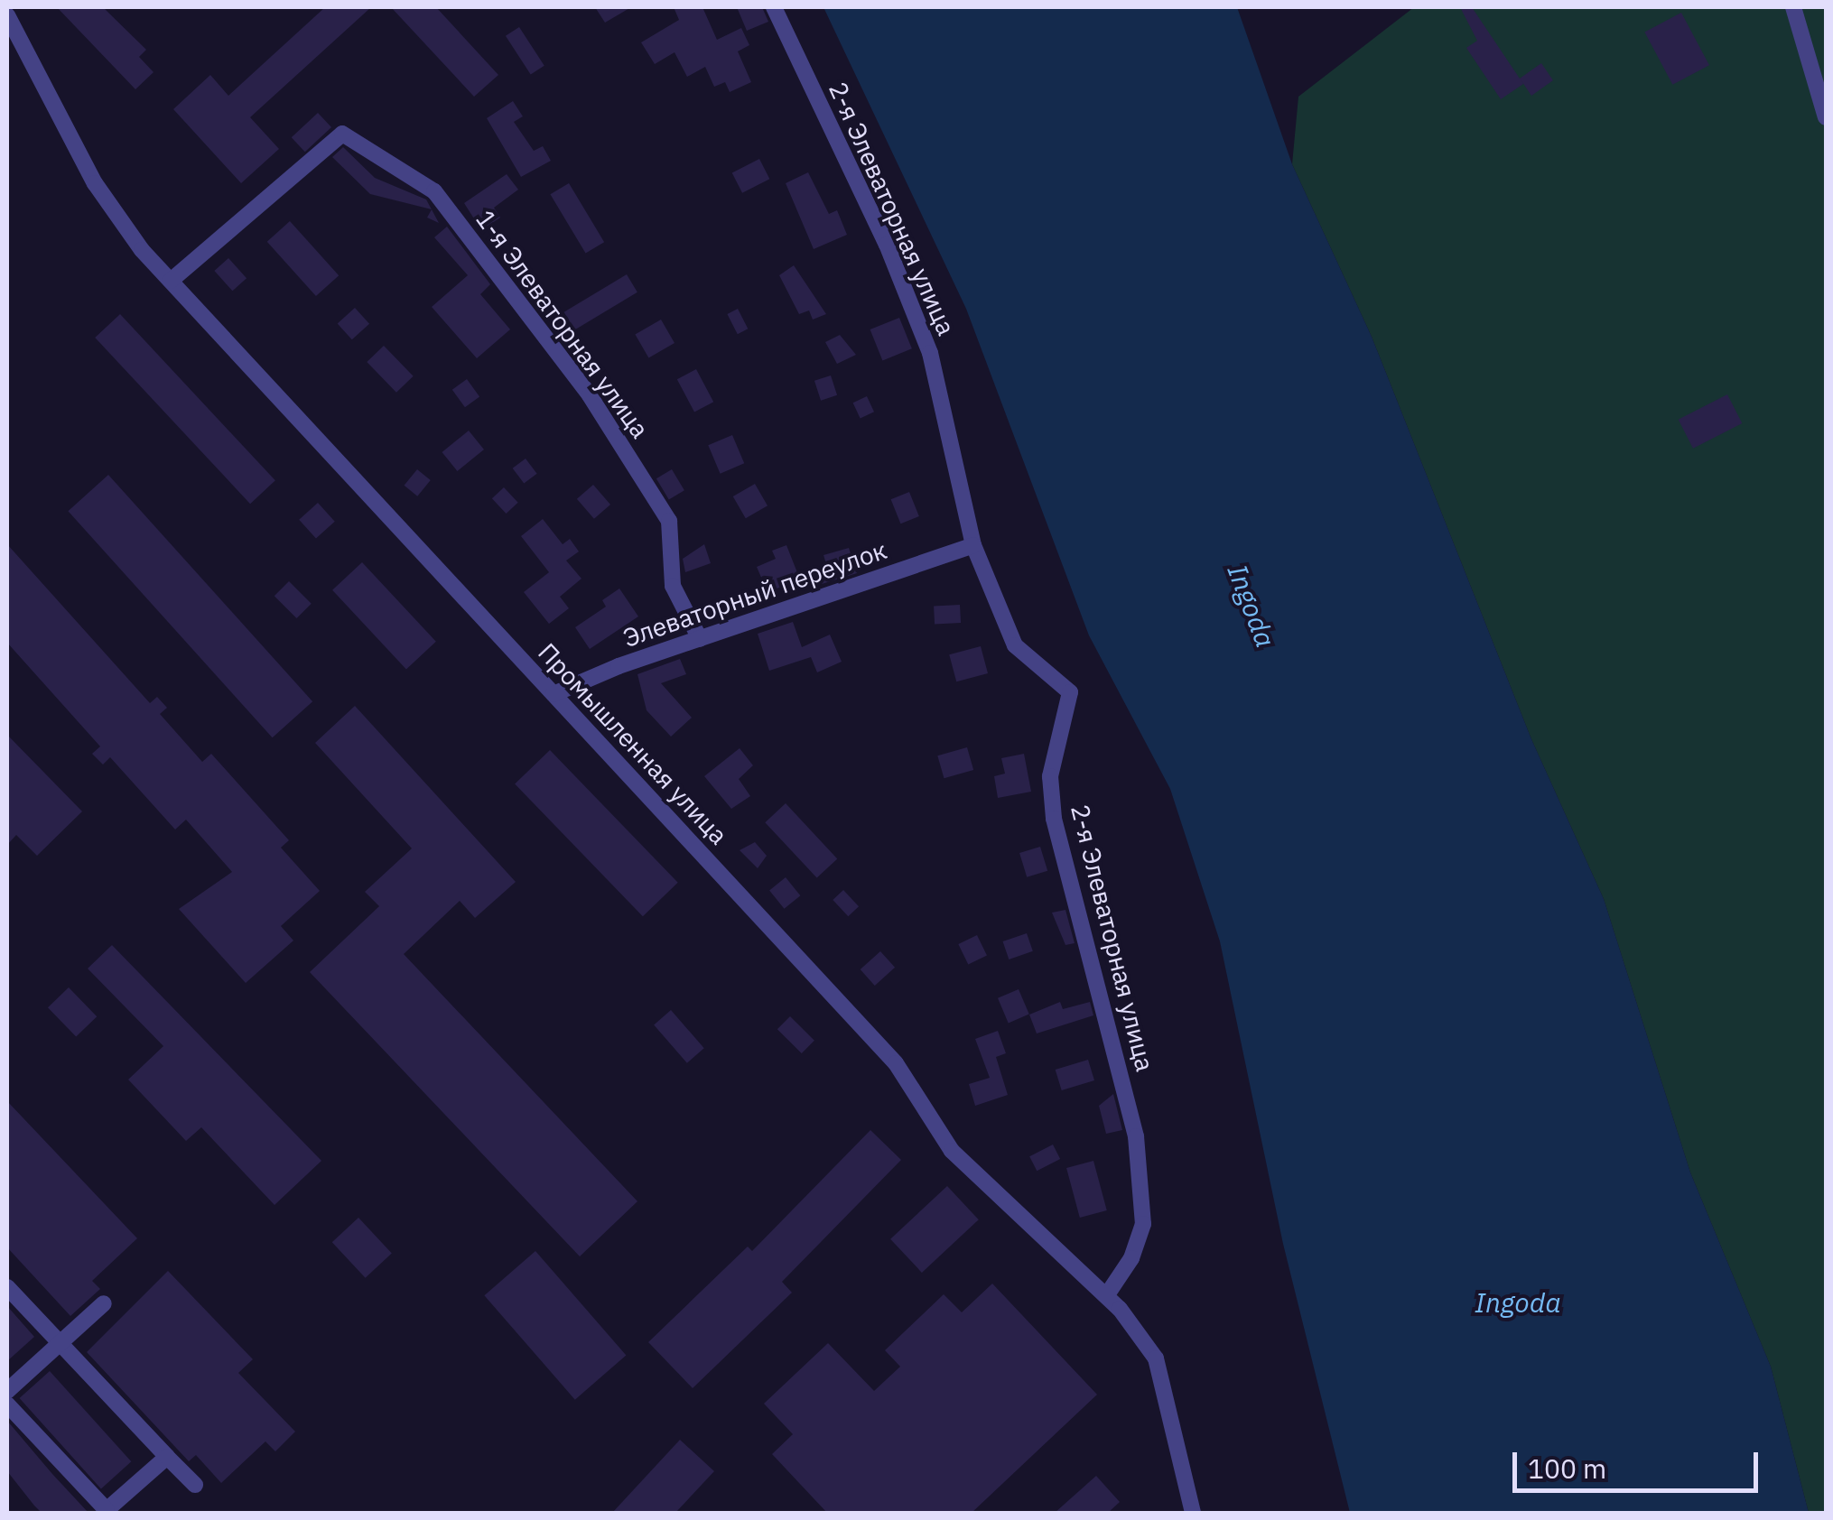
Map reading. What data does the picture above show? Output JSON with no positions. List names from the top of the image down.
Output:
{
  "streets": {
    "street": [
      "2-я Элеваторная улица",
      "1-я Элеваторная улица",
      "Элеваторный переулок",
      "Промышленная улица"
    ]
  },
  "crossings": [
    ["2-я Элеваторная улица", "Элеваторный переулок"],
    ["2-я Элеваторная улица", "Промышленная улица"],
    ["1-я Элеваторная улица", "Элеваторный переулок"],
    ["1-я Элеваторная улица", "Промышленная улица"],
    ["Элеваторный переулок", "Промышленная улица"]
  ],
  "water": ["Ingoda"],
  "scale_bar": "100 m"
}
